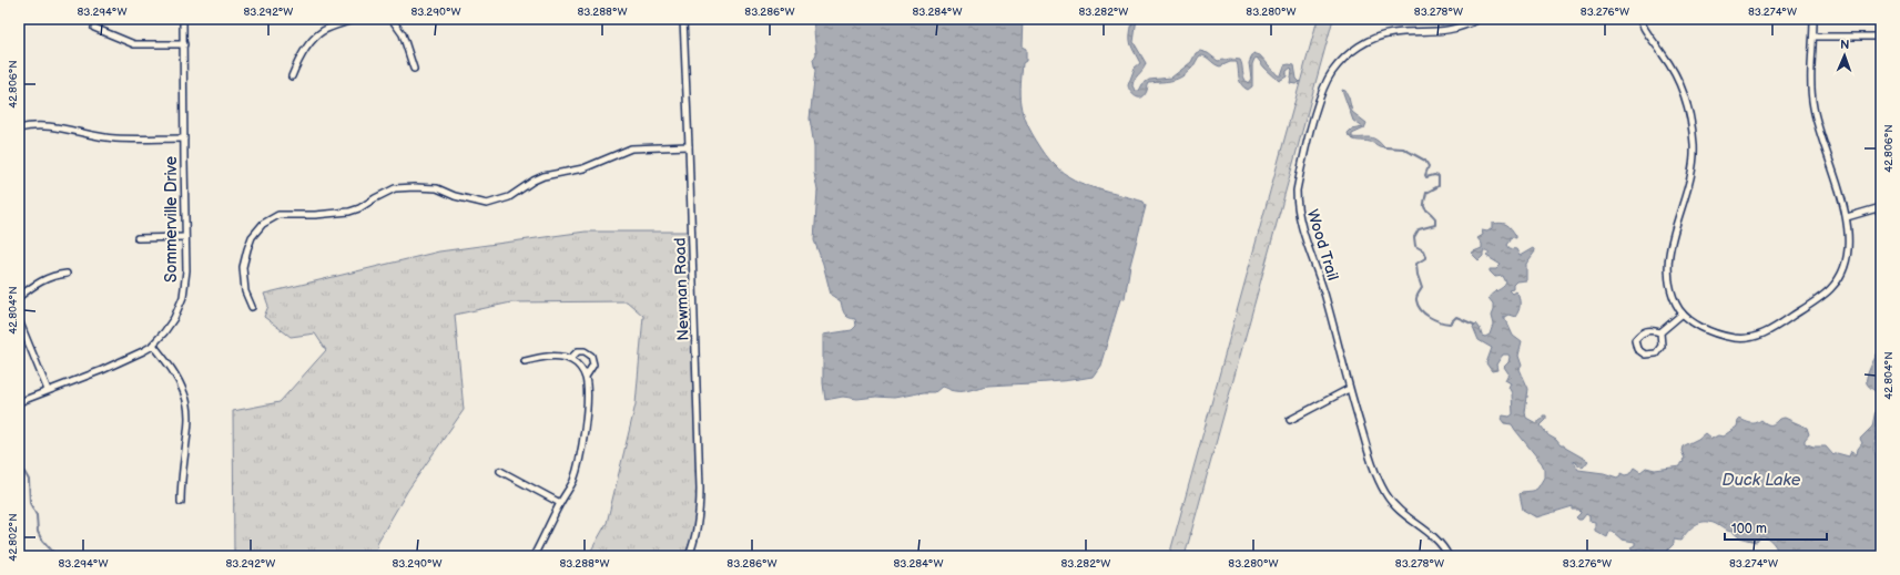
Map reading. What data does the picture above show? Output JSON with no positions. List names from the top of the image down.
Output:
{
  "streets": {
    "street": ["Sommerville Drive", "Wood Trail", "Newman Road"]
  },
  "water": ["Duck Lake"],
  "scale_bar": "100 m",
  "north": "top",
  "coordinates": [
    "83.294°W",
    "83.292°W",
    "83.290°W",
    "83.288°W",
    "83.286°W",
    "83.284°W",
    "83.282°W",
    "83.280°W",
    "83.278°W",
    "83.276°W",
    "83.274°W",
    "42.806°N",
    "42.804°N",
    "42.802°N"
  ]
}
